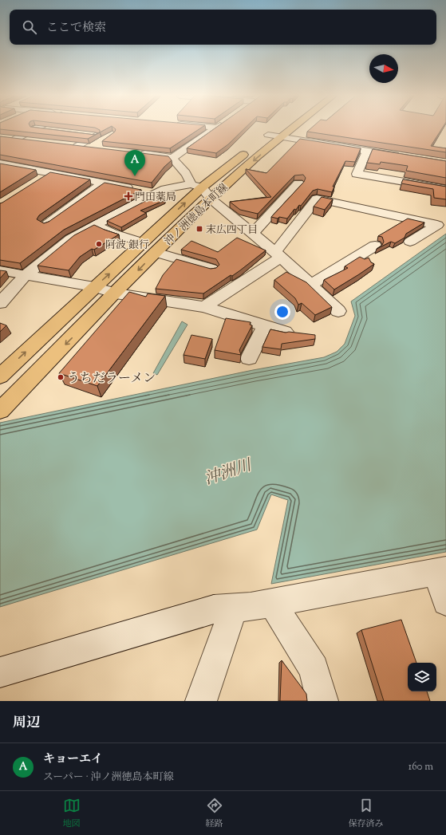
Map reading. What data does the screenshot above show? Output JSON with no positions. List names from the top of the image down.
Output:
{
  "streets": {
    "main road": ["沖ノ洲徳島本町線"]
  },
  "water": ["沖洲川"],
  "places": {
    "health": ["門田薬局"],
    "transit": ["末広四丁目"],
    "other": ["阿波 銀行", "うちだラーメン"]
  },
  "north": "right",
  "page": {
    "search": "ここで検索",
    "pins": "A",
    "heading": "周辺",
    "list": [
      {
        "mark": "A",
        "name": "キョーエイ",
        "note": "スーパー · 沖ノ洲徳島本町線",
        "value": "160 m"
      }
    ],
    "nav": ["地図", "経路", "保存済み"]
  }
}
